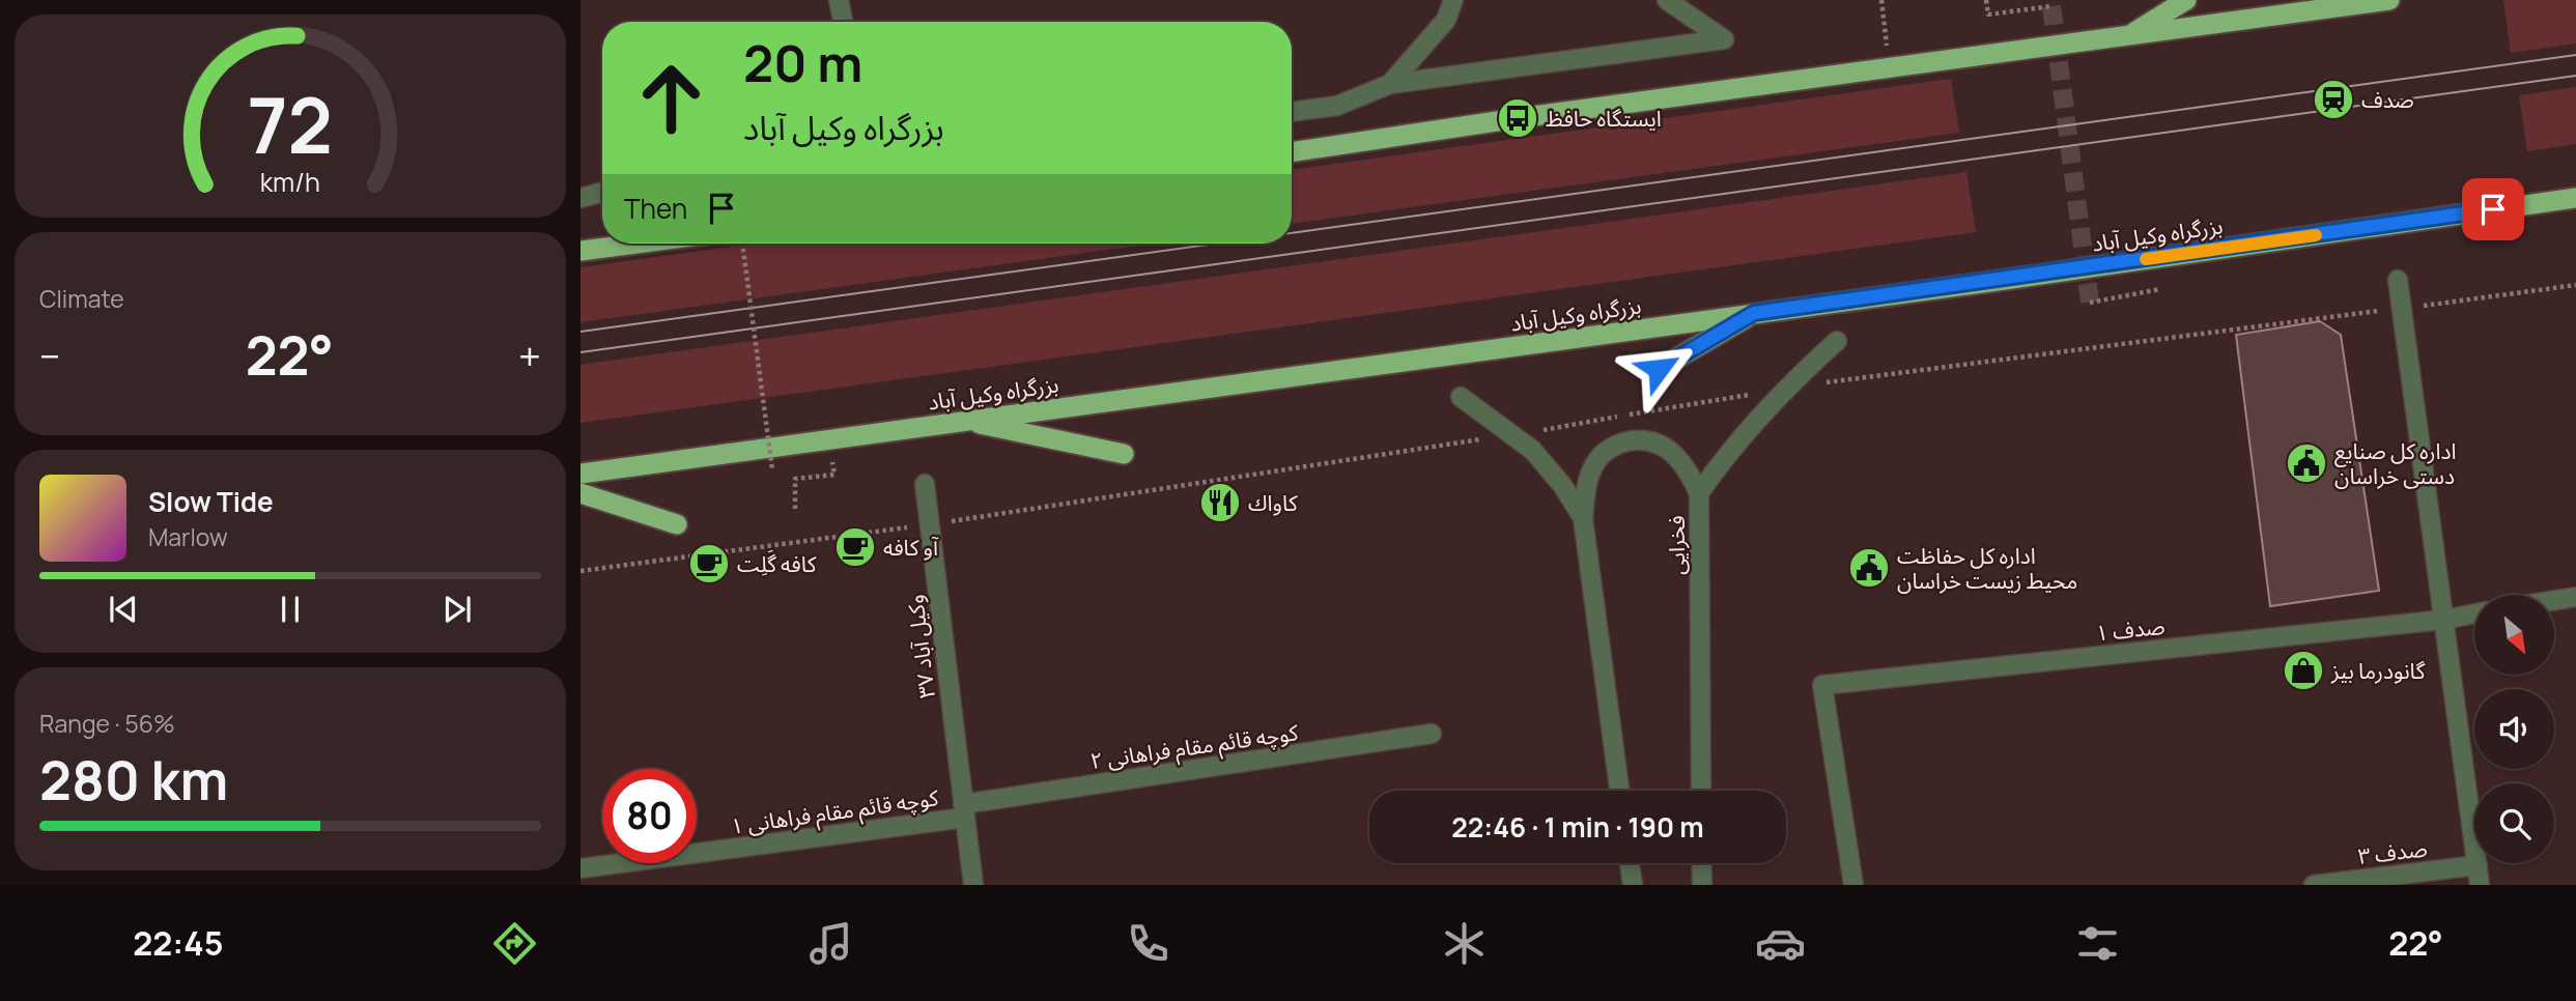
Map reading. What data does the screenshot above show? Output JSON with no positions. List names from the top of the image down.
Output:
{
  "streets": {
    "highway": ["بزرگراه وکیل آباد"],
    "street": [
      "فخرایی",
      "صدف ۱",
      "۳۷ وکیل آباد",
      "کوچه قائم مقام فراهانی ۲",
      "کوچه قائم مقام فراهانی ۱",
      "صدف ۳"
    ]
  },
  "crossings": [
    ["۳۷ وکیل آباد", "کوچه قائم مقام فراهانی ۲"],
    ["۳۷ وکیل آباد", "کوچه قائم مقام فراهانی ۱"],
    ["کوچه قائم مقام فراهانی ۲", "کوچه قائم مقام فراهانی ۱"]
  ],
  "places": {
    "station": ["صدف"],
    "bus stop": ["ایستگاه حافظ"],
    "public building": ["اداره کل صنایع دستی خراسان", "اداره کل حفاظت محیط زیست خراسان"],
    "restaurant": ["كاواك"],
    "cafe": ["آو کافه", "کافه گَلِت"],
    "shop": ["گانودرما بیز"]
  },
  "north": "bottom right",
  "page": {
    "turn": ["20 m", "بزرگراه وکیل آباد"],
    "then": "Then",
    "tile": [
      "Climate",
      ["Range · 56%", "280 km"]
    ],
    "heat": ["−", "22°", "+"],
    "song": ["Slow Tide", "Marlow"],
    "limit": "80",
    "trip": "22:46 · 1 min · 190 m",
    "tabs": ["22:45", "22°"],
    "gauge": ["72", "km/h"]
  }
}
